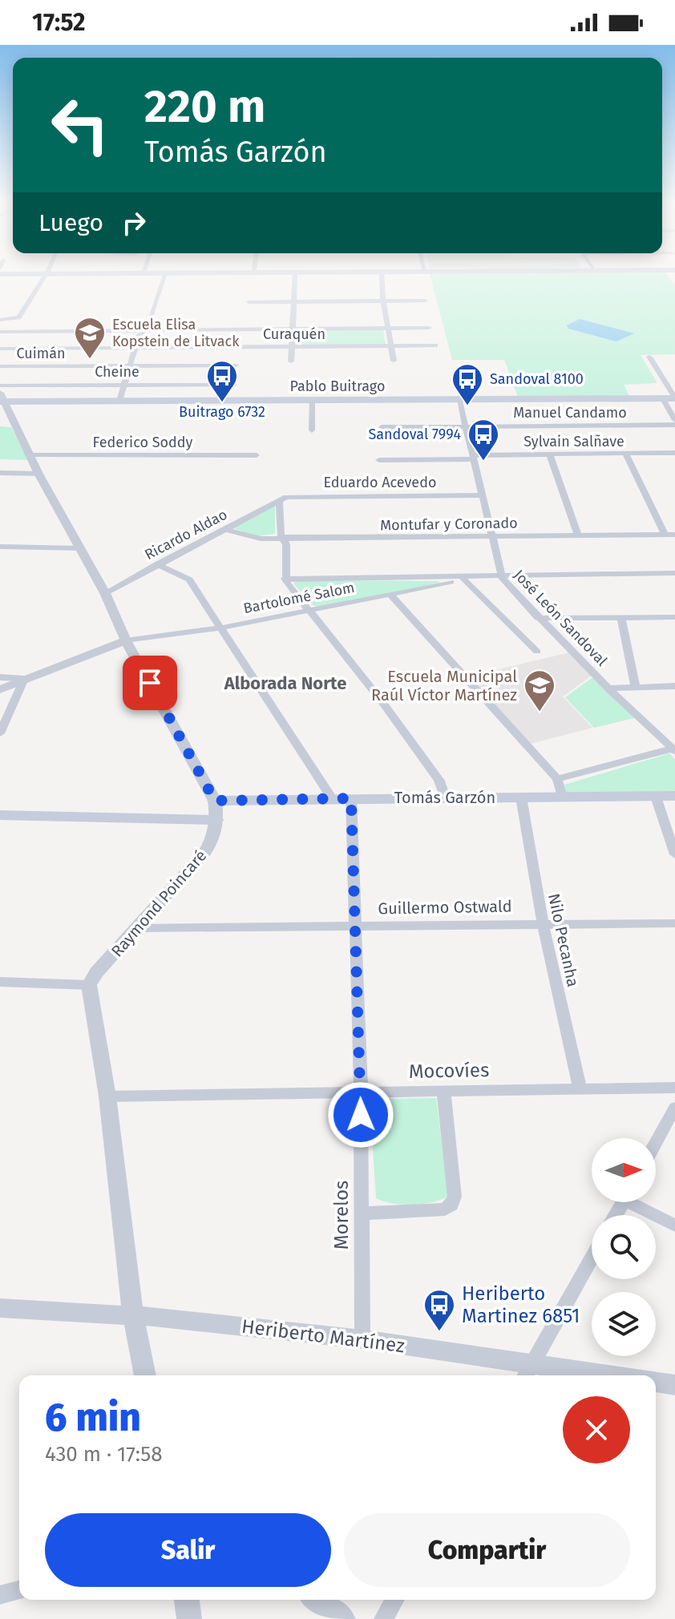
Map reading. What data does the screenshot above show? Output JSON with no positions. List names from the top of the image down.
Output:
{
  "streets": {
    "main road": ["Pablo Buitrago", "Tomás Garzón"],
    "street": [
      "Curaquén",
      "Cuimán",
      "Cheine",
      "Manuel Candamo",
      "Sylvain Salñave",
      "Federico Soddy",
      "Eduardo Acevedo",
      "Montufar y Coronado",
      "Ricardo Aldao",
      "Bartolomé Salom",
      "José León Sandoval",
      "Raymond Poincaré",
      "Guillermo Ostwald",
      "Nilo Pecanha",
      "Mocovíes",
      "Morelos",
      "Heriberto Martínez"
    ]
  },
  "crossings": [
    ["Pablo Buitrago", "José León Sandoval"],
    ["Pablo Buitrago", "Raymond Poincaré"],
    ["Manuel Candamo", "José León Sandoval"],
    ["Sylvain Salñave", "José León Sandoval"],
    ["Federico Soddy", "Raymond Poincaré"],
    ["Eduardo Acevedo", "Ricardo Aldao"],
    ["Eduardo Acevedo", "José León Sandoval"],
    ["Montufar y Coronado", "Ricardo Aldao"],
    ["Montufar y Coronado", "José León Sandoval"],
    ["Ricardo Aldao", "Raymond Poincaré"],
    ["Bartolomé Salom", "José León Sandoval"],
    ["Bartolomé Salom", "Raymond Poincaré"],
    ["Tomás Garzón", "Raymond Poincaré"],
    ["Tomás Garzón", "Nilo Pecanha"],
    ["Tomás Garzón", "Morelos"],
    ["Raymond Poincaré", "Guillermo Ostwald"],
    ["Guillermo Ostwald", "Nilo Pecanha"],
    ["Guillermo Ostwald", "Morelos"],
    ["Nilo Pecanha", "Mocovíes"],
    ["Mocovíes", "Morelos"],
    ["Morelos", "Heriberto Martínez"]
  ],
  "districts": ["Alborada Norte"],
  "places": {
    "school or university": ["Escuela Elisa Kopstein de Litvack", "Escuela Municipal Raúl Víctor Martínez"],
    "bus stop": [
      "Buitrago 6732",
      "Sandoval 8100",
      "Sandoval 7994",
      "Heriberto Martinez 6851"
    ]
  },
  "north": "right",
  "page": {
    "status": "17:52",
    "turn": ["220 m", "Tomás Garzón"],
    "then": "Luego",
    "heading": ["6 min", "430 m · 17:58"],
    "buttons": ["Salir", "Compartir"]
  }
}
